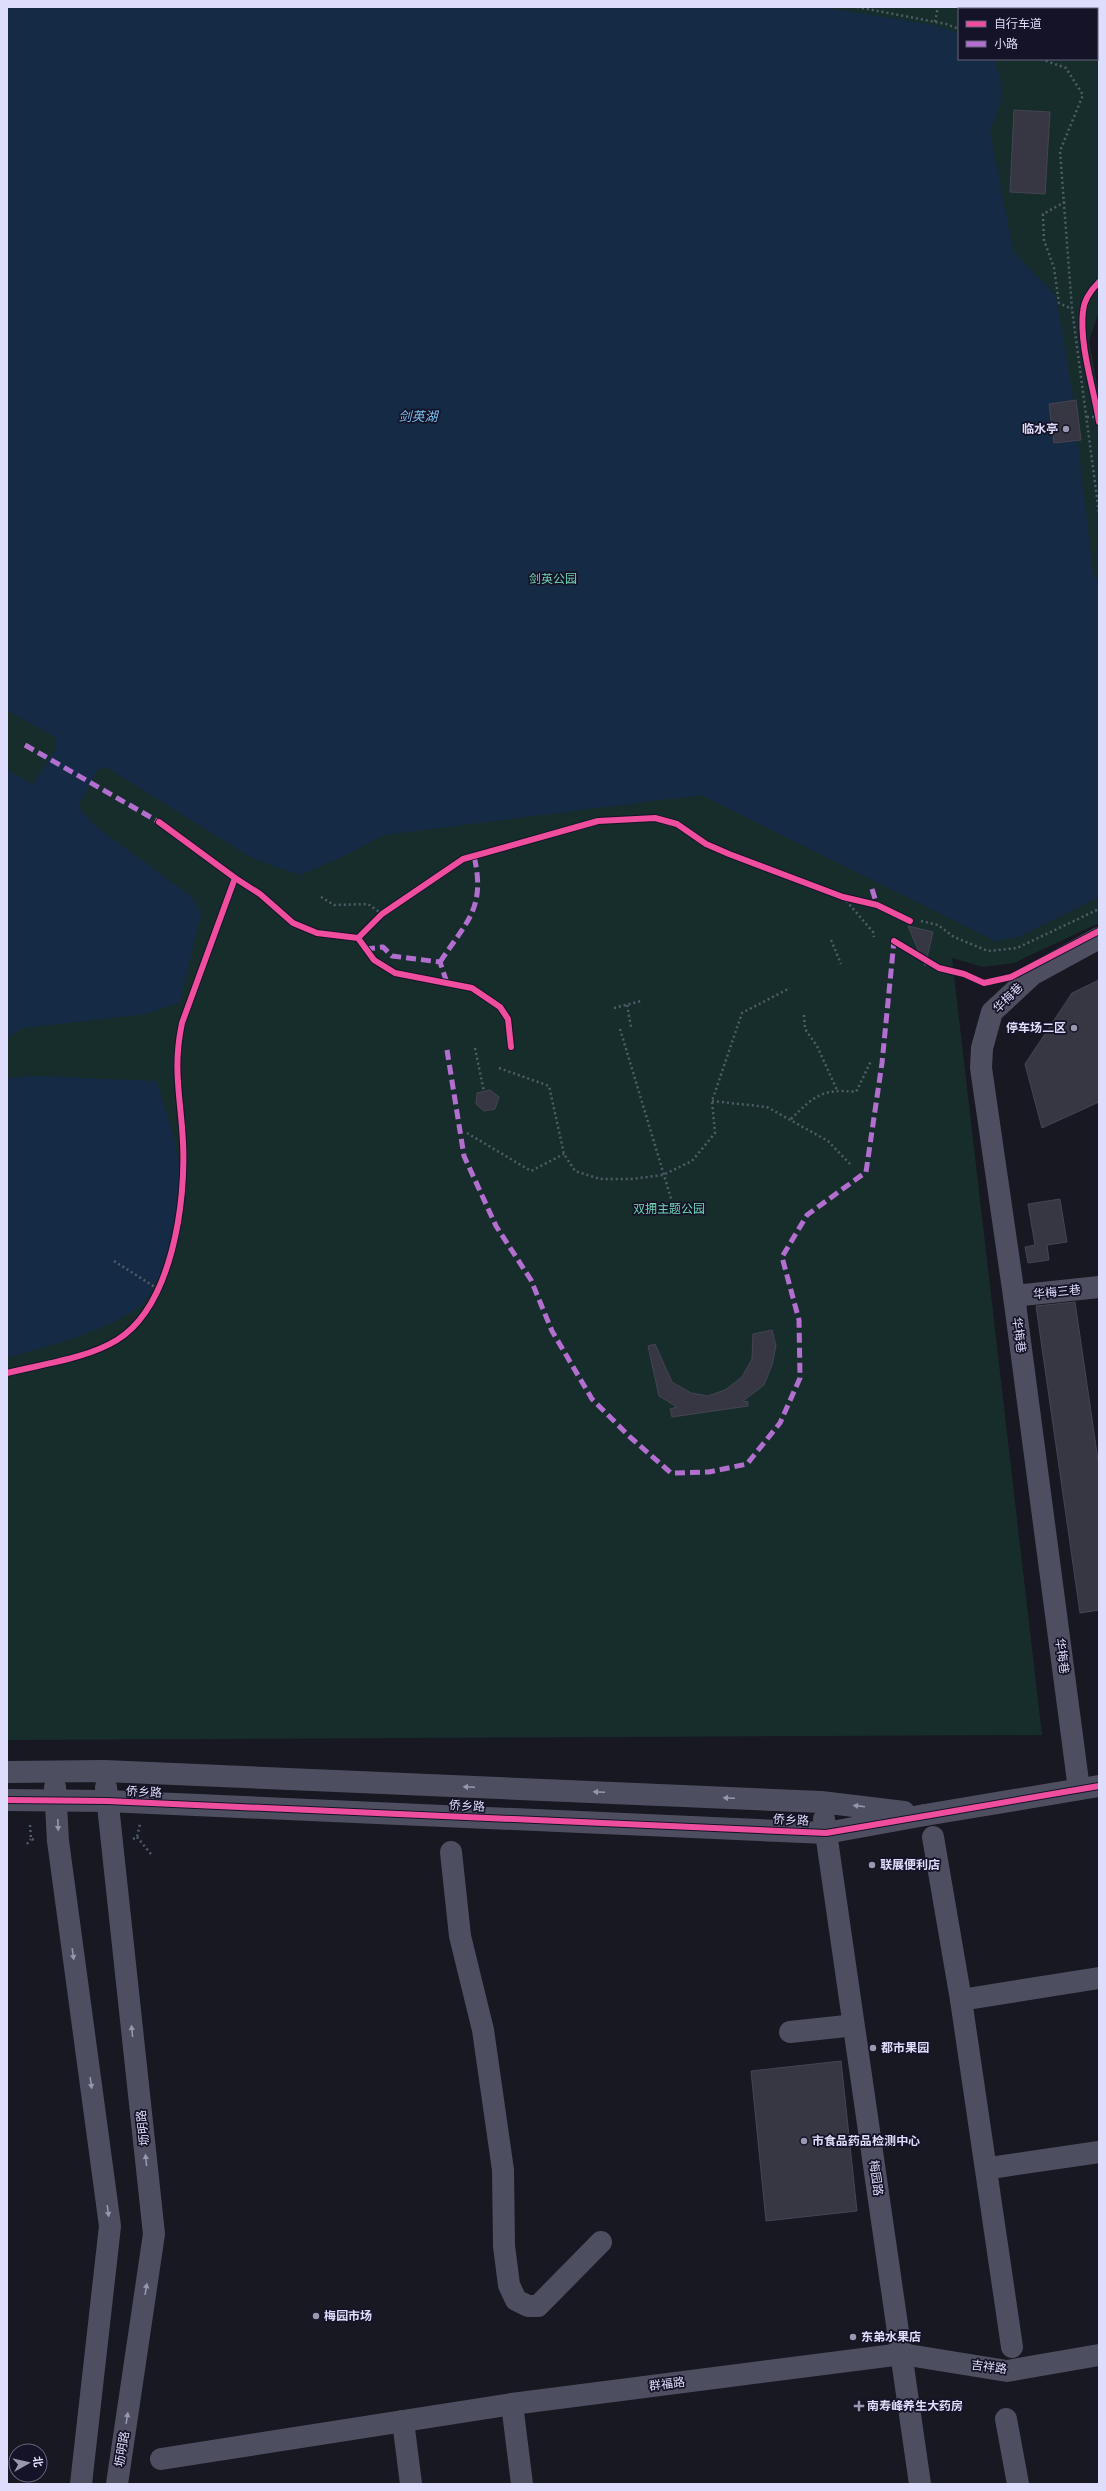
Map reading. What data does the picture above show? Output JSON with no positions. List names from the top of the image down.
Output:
{
  "streets": {
    "street": [
      "华梅巷",
      "华梅三巷",
      "侨乡路",
      "坜明路",
      "梅园路",
      "吉祥路",
      "群福路"
    ]
  },
  "crossings": [
    ["华梅巷", "华梅三巷"],
    ["侨乡路", "坜明路"],
    ["侨乡路", "梅园路"],
    ["梅园路", "吉祥路"],
    ["梅园路", "群福路"],
    ["吉祥路", "群福路"]
  ],
  "water": ["剑英湖"],
  "parks": ["剑英公园", "双拥主题公园"],
  "places": {
    "other": [
      "临水亭",
      "停车场二区",
      "联展便利店",
      "都市果园",
      "市食品药品检测中心",
      "梅园市场",
      "东弟水果店"
    ],
    "health": ["南寿峰养生大药房"]
  },
  "legend": ["自行车道", "小路"],
  "north": "right"
}
